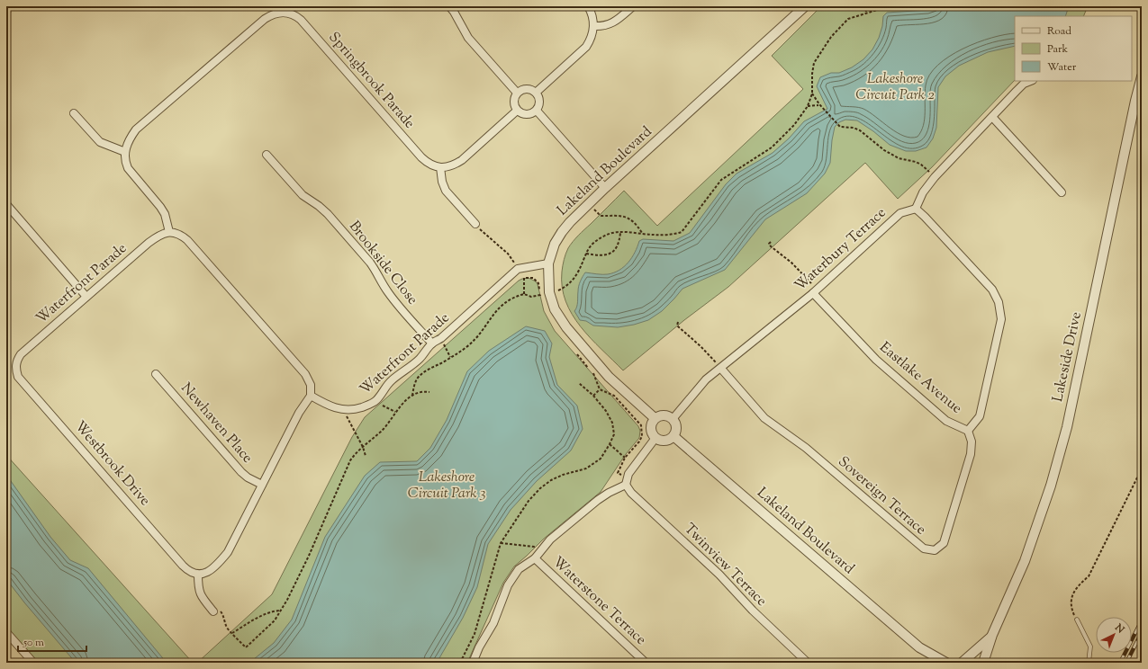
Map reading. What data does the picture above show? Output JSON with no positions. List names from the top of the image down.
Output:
{
  "streets": {
    "street": [
      "Springbrook Parade",
      "Lakeland Boulevard",
      "Waterbury Terrace",
      "Brookside Close",
      "Waterfront Parade",
      "Lakeside Drive",
      "Eastlake Avenue",
      "Newhaven Place",
      "Westbrook Drive",
      "Sovereign Terrace",
      "Twinview Terrace",
      "Waterstone Terrace"
    ]
  },
  "crossings": [
    ["Lakeland Boulevard", "Waterbury Terrace"],
    ["Waterbury Terrace", "Eastlake Avenue"],
    ["Waterbury Terrace", "Sovereign Terrace"],
    ["Brookside Close", "Waterfront Parade"],
    ["Waterfront Parade", "Westbrook Drive"],
    ["Eastlake Avenue", "Sovereign Terrace"]
  ],
  "parks": ["Lakeshore Circuit Park 2", "Lakeshore Circuit Park 3"],
  "legend": ["Road", "Park", "Water"],
  "scale_bar": "50 m",
  "north": "top right"
}
